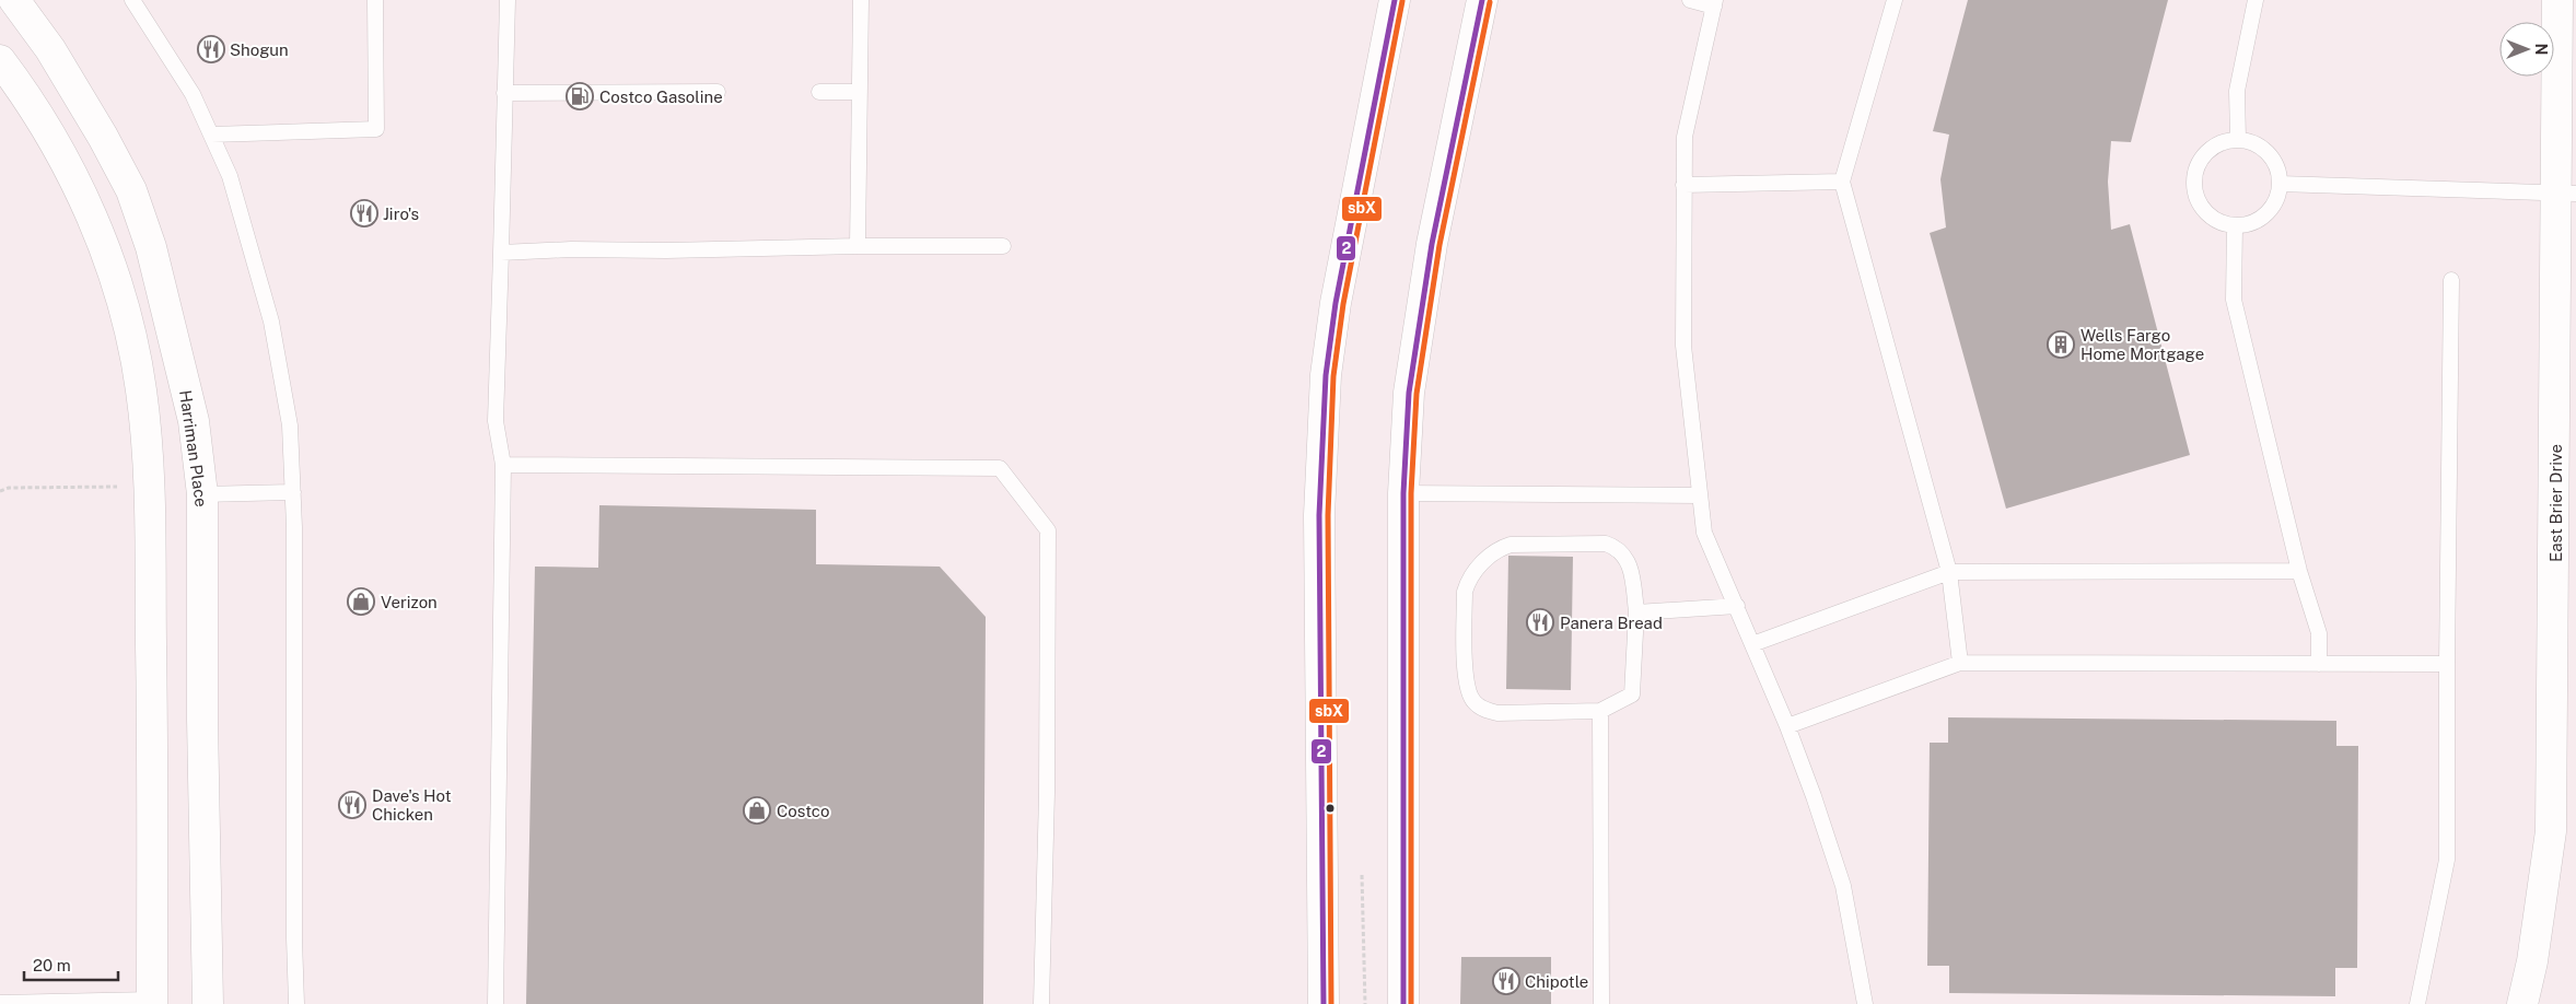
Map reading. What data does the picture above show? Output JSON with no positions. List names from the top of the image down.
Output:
{
  "streets": {
    "street": ["Harriman Place", "East Brier Drive"]
  },
  "places": {
    "restaurant": [
      "Shogun",
      "Jiro's",
      "Panera Bread",
      "Dave's Hot Chicken",
      "Chipotle"
    ],
    "fuel station": ["Costco Gasoline"],
    "building": ["Wells Fargo Home Mortgage"],
    "shop": ["Verizon", "Costco"]
  },
  "lines": ["transit line 2", "transit line sbX"],
  "scale_bar": "20 m",
  "north": "right"
}
